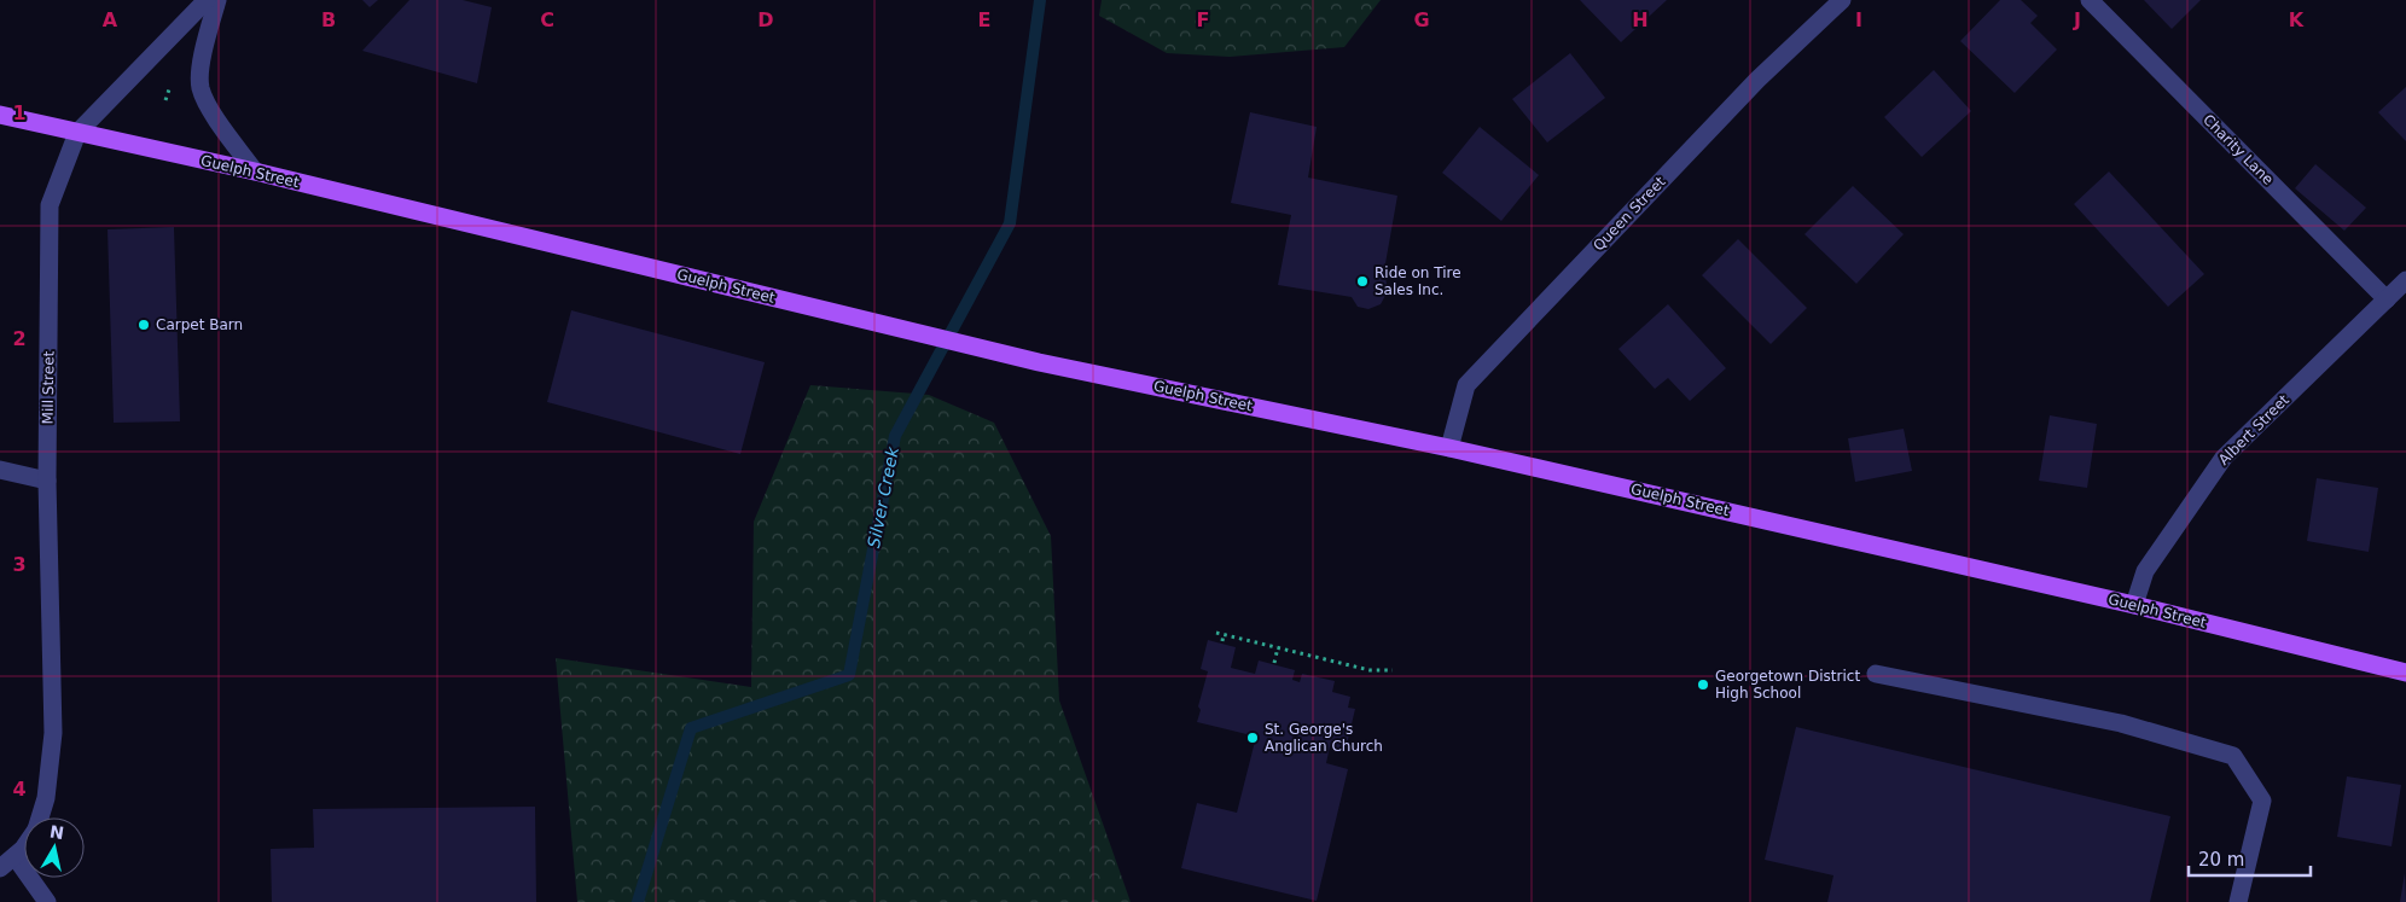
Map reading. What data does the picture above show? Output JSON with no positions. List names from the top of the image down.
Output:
{
  "streets": {
    "main road": ["Guelph Street"],
    "street": [
      "Charity Lane",
      "Queen Street",
      "Mill Street",
      "Albert Street"
    ]
  },
  "crossings": [
    ["Charity Lane", "Albert Street"],
    ["Guelph Street", "Queen Street"],
    ["Guelph Street", "Mill Street"],
    ["Guelph Street", "Albert Street"]
  ],
  "water": ["Silver Creek"],
  "places": [
    "Ride on Tire Sales Inc.",
    "Carpet Barn",
    "Georgetown District High School",
    "St. George's Anglican Church"
  ],
  "scale_bar": "20 m",
  "north": "top",
  "grid": {
    "columns": [
      "A",
      "B",
      "C",
      "D",
      "E",
      "F",
      "G",
      "H",
      "I",
      "J",
      "K"
    ],
    "rows": [
      "1",
      "2",
      "3",
      "4"
    ]
  }
}
